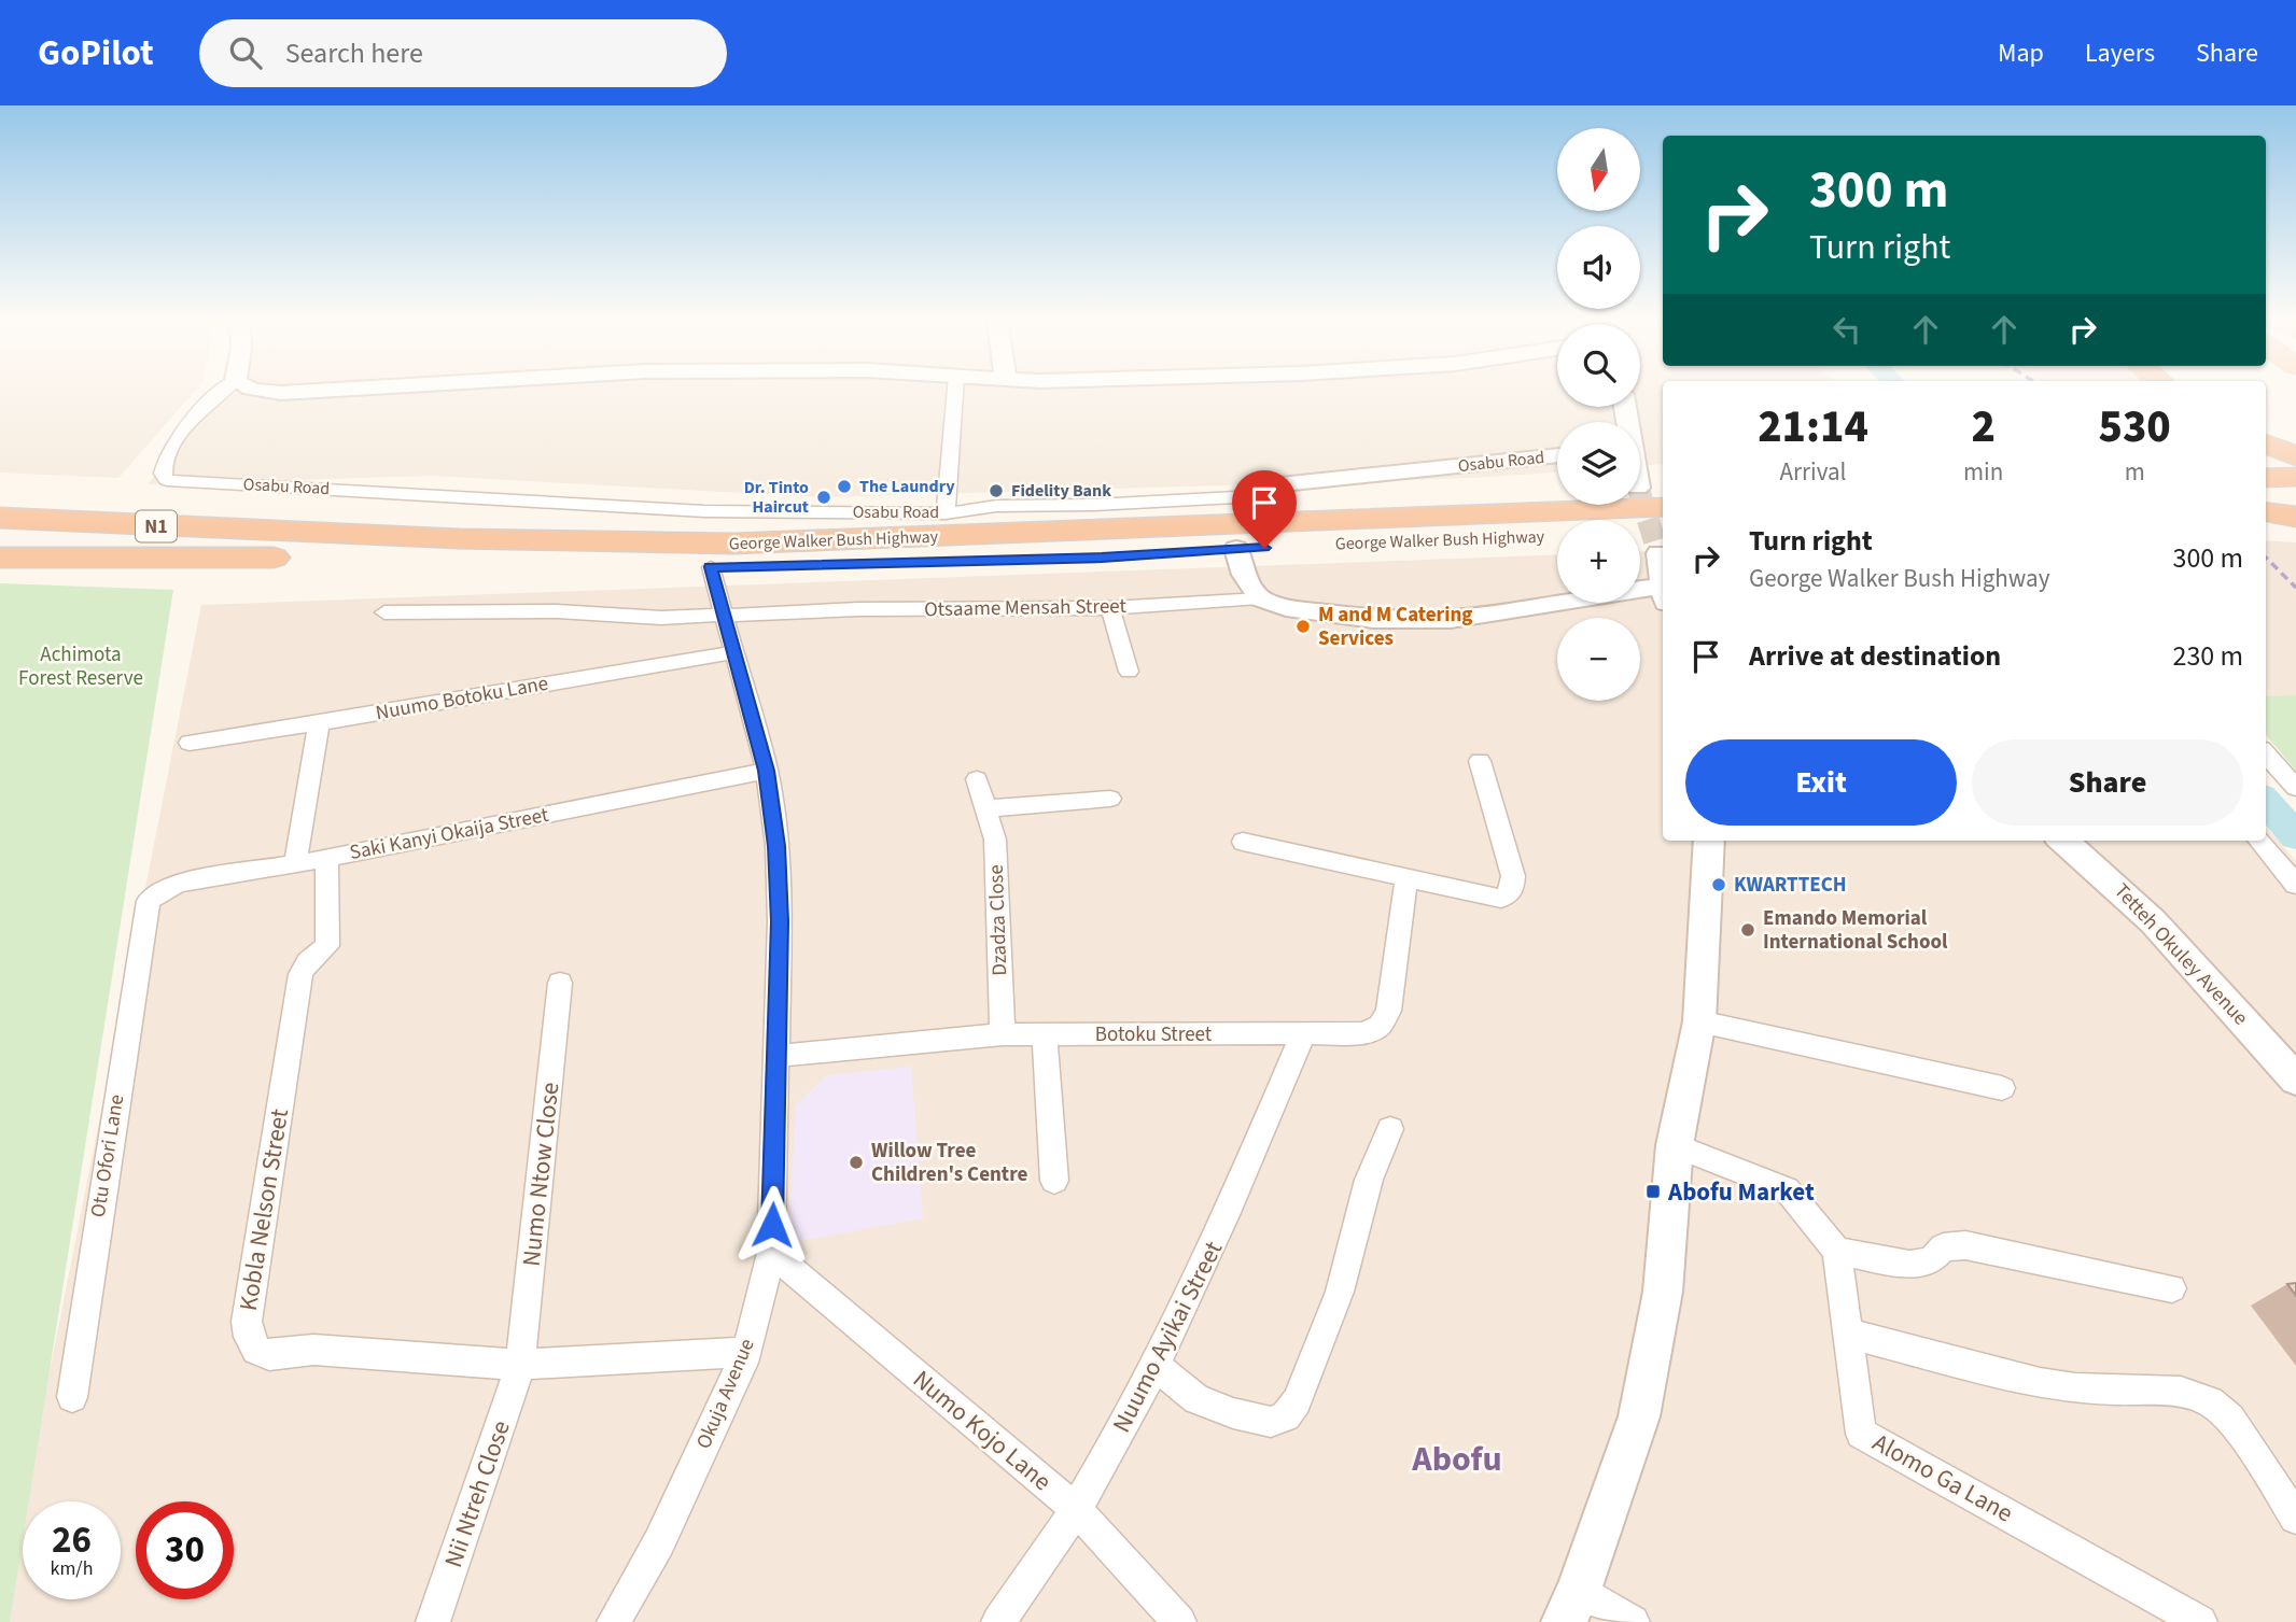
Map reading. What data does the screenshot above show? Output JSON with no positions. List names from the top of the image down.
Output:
{
  "streets": {
    "highway": ["N1", "George Walker Bush Highway"],
    "street": [
      "Osabu Road",
      "Otsaame Mensah Street",
      "Nuumo Botoku Lane",
      "Saki Kanyi Okaija Street",
      "Dzadza Close",
      "Tetteh Okuley Avenue",
      "Botoku Street",
      "Otu Ofori Lane",
      "Numo Ntow Close",
      "Kobla Nelson Street",
      "Nuumo Ayikai Street",
      "Okuja Avenue",
      "Numo Kojo Lane",
      "Alomo Ga Lane",
      "Nii Ntreh Close"
    ]
  },
  "crossings": [
    ["Osabu Road", "George Walker Bush Highway"],
    ["George Walker Bush Highway", "Okuja Avenue"],
    ["Otsaame Mensah Street", "Okuja Avenue"],
    ["Nuumo Botoku Lane", "Okuja Avenue"],
    ["Saki Kanyi Okaija Street", "Otu Ofori Lane"],
    ["Saki Kanyi Okaija Street", "Kobla Nelson Street"],
    ["Saki Kanyi Okaija Street", "Okuja Avenue"],
    ["Dzadza Close", "Botoku Street"],
    ["Botoku Street", "Nuumo Ayikai Street"],
    ["Botoku Street", "Okuja Avenue"],
    ["Numo Ntow Close", "Kobla Nelson Street"],
    ["Numo Ntow Close", "Nii Ntreh Close"],
    ["Kobla Nelson Street", "Okuja Avenue"],
    ["Kobla Nelson Street", "Nii Ntreh Close"],
    ["Nuumo Ayikai Street", "Numo Kojo Lane"],
    ["Okuja Avenue", "Numo Kojo Lane"]
  ],
  "districts": ["Abofu"],
  "parks": ["Achimota Forest Reserve"],
  "places": {
    "other": [
      "The Laundry",
      "Fidelity Bank",
      "Dr. Tinto Haircut",
      "M and M Catering Services",
      "KWARTTECH",
      "Emando Memorial International School",
      "Willow Tree Children's Centre"
    ],
    "transit": ["Abofu Market"]
  },
  "north": "bottom",
  "page": {
    "header": "GoPilot",
    "search": "Search here",
    "nav": ["Map", "Layers", "Share"],
    "map_buttons": ["+", "−"],
    "turn": ["300 m", "Turn right"],
    "eta": [
      "21:14",
      "Arrival",
      "2",
      "min",
      "530",
      "m"
    ],
    "list": [
      {
        "name": "Turn right",
        "note": "George Walker Bush Highway",
        "value": "300 m"
      },
      {
        "name": "Arrive at destination",
        "value": "230 m"
      }
    ],
    "buttons": ["Exit", "Share"],
    "speed": "26 km/h",
    "limit": "30"
  }
}
